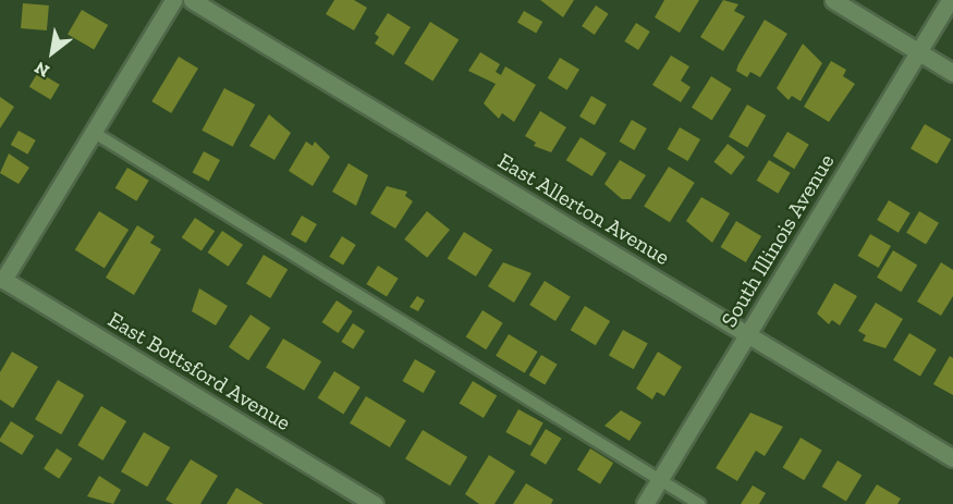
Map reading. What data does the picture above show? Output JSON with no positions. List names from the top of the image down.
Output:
{
  "streets": {
    "street": ["East Allerton Avenue", "South Illinois Avenue", "East Bottsford Avenue"]
  },
  "crossings": [
    ["East Allerton Avenue", "South Illinois Avenue"]
  ],
  "north": "bottom left"
}
